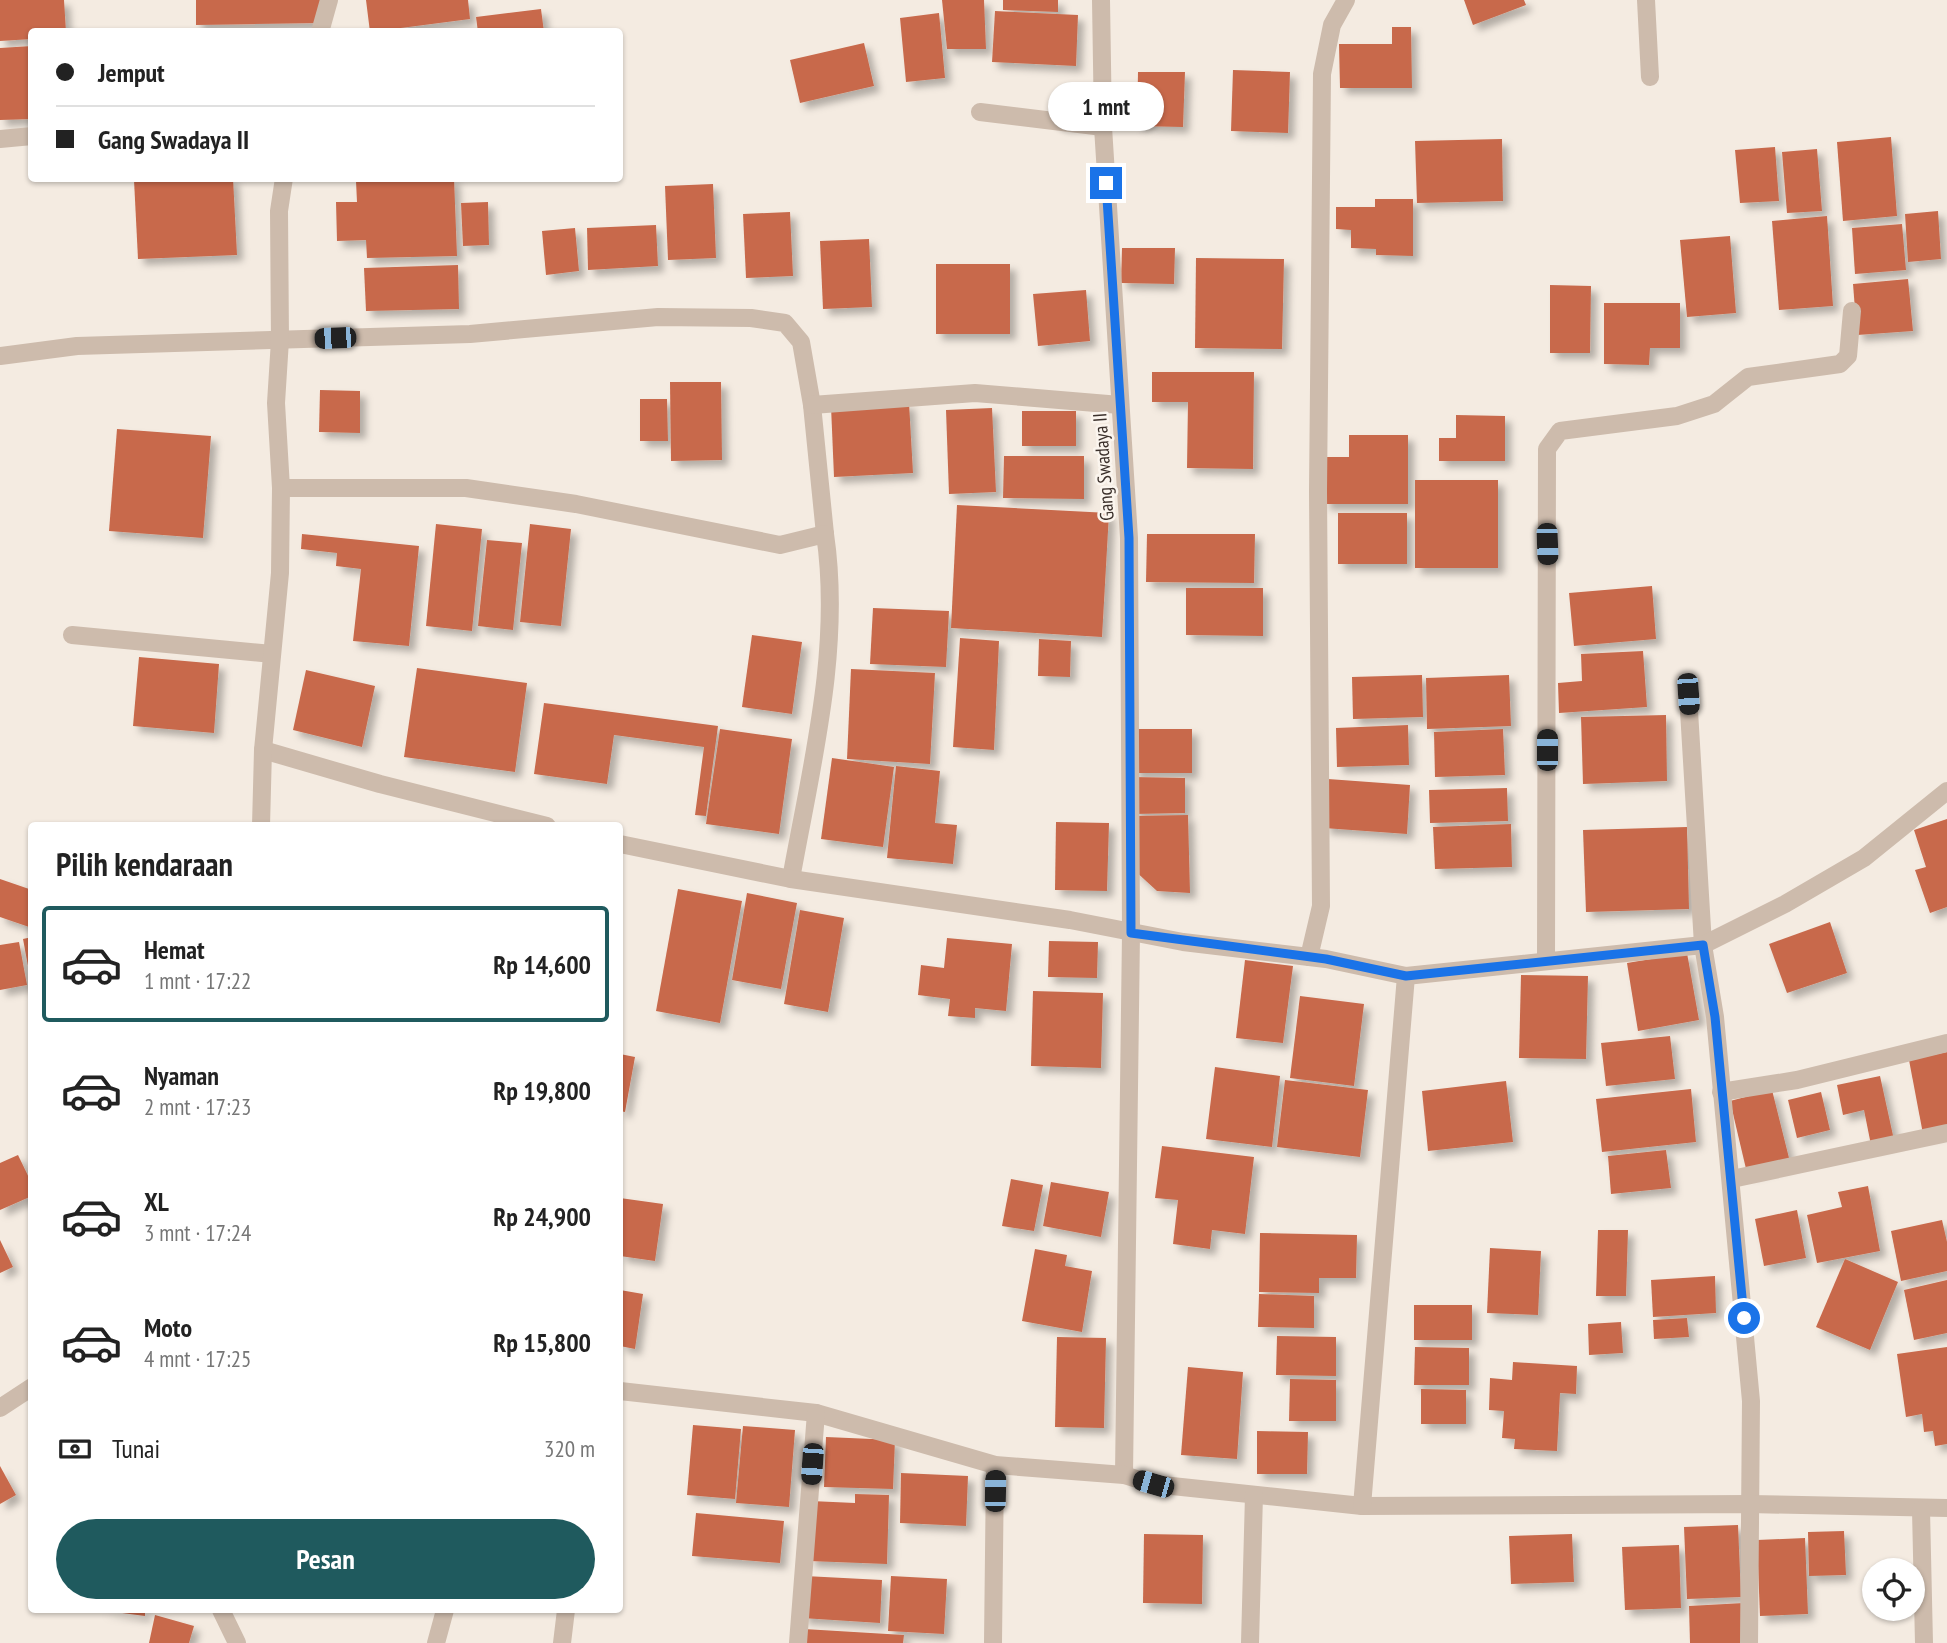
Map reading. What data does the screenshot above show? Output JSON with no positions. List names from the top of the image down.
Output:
{
  "streets": {
    "street": ["Gang Swadaya II"]
  },
  "page": {
    "banner": ["Jemput", "Gang Swadaya II"],
    "bubble": "1 mnt",
    "heading": "Pilih kendaraan",
    "list": [
      {
        "name": "Hemat",
        "note": "1 mnt · 17:22",
        "value": "Rp 14,600"
      },
      {
        "name": "Nyaman",
        "note": "2 mnt · 17:23",
        "value": "Rp 19,800"
      },
      {
        "name": "XL",
        "note": "3 mnt · 17:24",
        "value": "Rp 24,900"
      },
      {
        "name": "Moto",
        "note": "4 mnt · 17:25",
        "value": "Rp 15,800"
      }
    ],
    "pay": ["Tunai", "320 m"],
    "buttons": "Pesan"
  }
}
